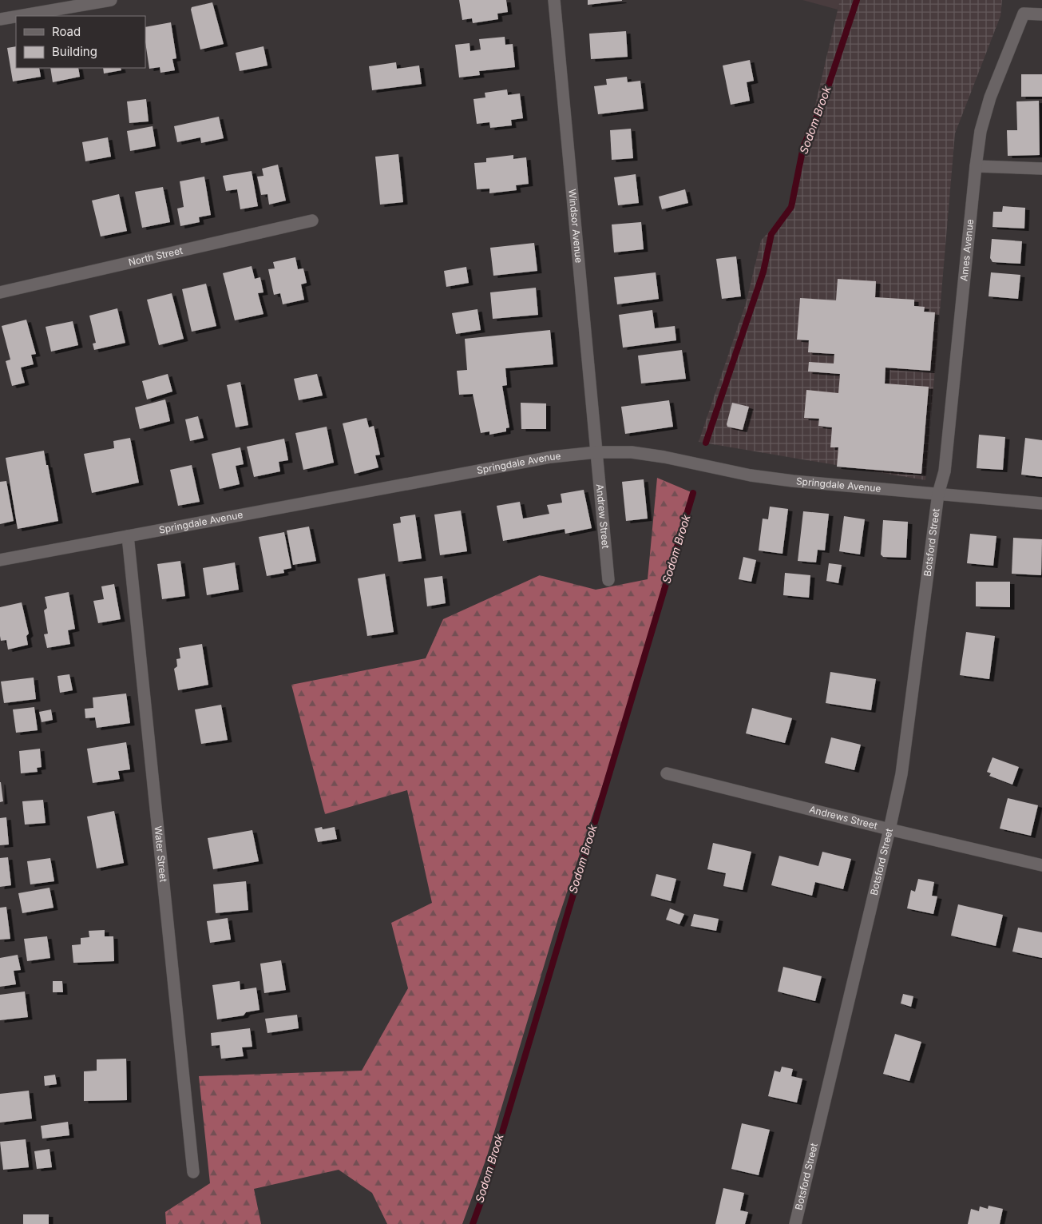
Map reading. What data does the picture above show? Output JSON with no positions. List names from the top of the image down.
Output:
{
  "streets": {
    "street": [
      "Windsor Avenue",
      "Ames Avenue",
      "North Street",
      "Springdale Avenue",
      "Andrew Street",
      "Botsford Street",
      "Andrews Street",
      "Water Street"
    ]
  },
  "crossings": [
    ["Windsor Avenue", "Springdale Avenue"],
    ["Windsor Avenue", "Andrew Street"],
    ["Ames Avenue", "Springdale Avenue"],
    ["Ames Avenue", "Botsford Street"],
    ["Springdale Avenue", "Andrew Street"],
    ["Springdale Avenue", "Botsford Street"],
    ["Springdale Avenue", "Water Street"],
    ["Botsford Street", "Andrews Street"]
  ],
  "water": ["Sodom Brook"],
  "legend": ["Road", "Building"]
}
